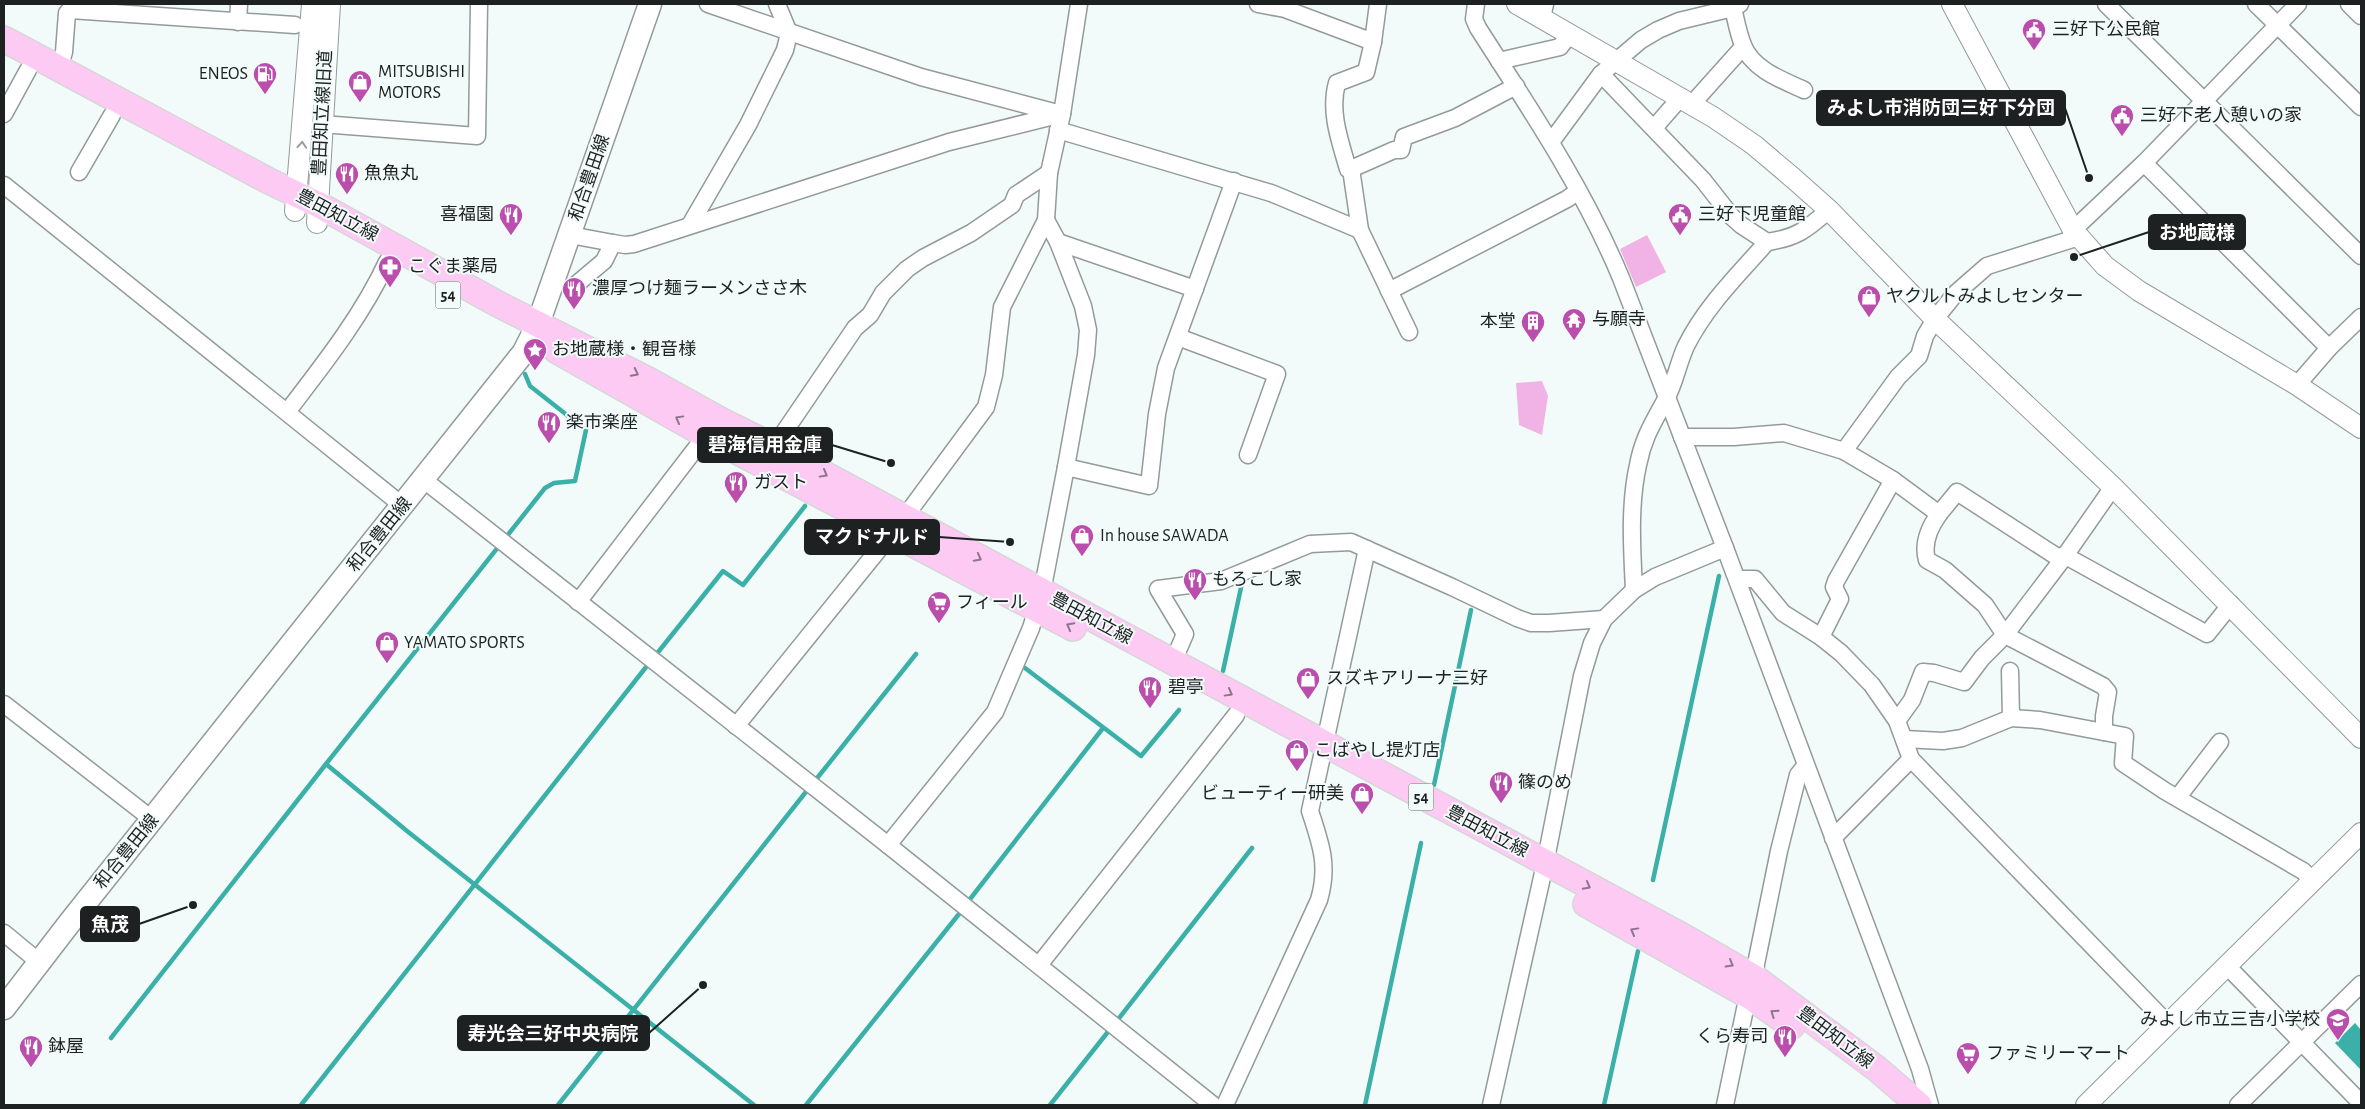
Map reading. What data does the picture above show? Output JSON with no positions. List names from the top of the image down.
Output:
{
  "streets": {
    "main road": ["和合豊田線", "豊田知立線", "54"],
    "street": ["豊田知立線旧道"]
  },
  "crossings": [
    ["豊田知立線旧道", "豊田知立線"],
    ["和合豊田線", "豊田知立線"]
  ],
  "places": {
    "public building": ["三好下公民館", "三好下老人憩いの家", "三好下児童館"],
    "fuel station": ["ENEOS"],
    "shop": [
      "MITSUBISHI MOTORS",
      "ヤクルトみよしセンター",
      "In house SAWADA",
      "YAMATO SPORTS",
      "スズキアリーナ三好",
      "こばやし提灯店",
      "ビューティー研美"
    ],
    "other": [
      "みよし市消防団三好下分団",
      "お地蔵様",
      "碧海信用金庫",
      "マクドナルド",
      "魚茂",
      "寿光会三好中央病院"
    ],
    "restaurant": [
      "魚魚丸",
      "喜福園",
      "濃厚つけ麺ラーメンささ木",
      "楽市楽座",
      "ガスト",
      "もろこし家",
      "碧亭",
      "篠のめ",
      "くら寿司",
      "鉢屋"
    ],
    "pharmacy": ["こぐま薬局"],
    "temple": ["与願寺"],
    "building": ["本堂"],
    "place": ["お地蔵様・観音様"],
    "supermarket": ["フィール", "ファミリーマート"],
    "school or university": ["みよし市立三吉小学校"]
  }
}
